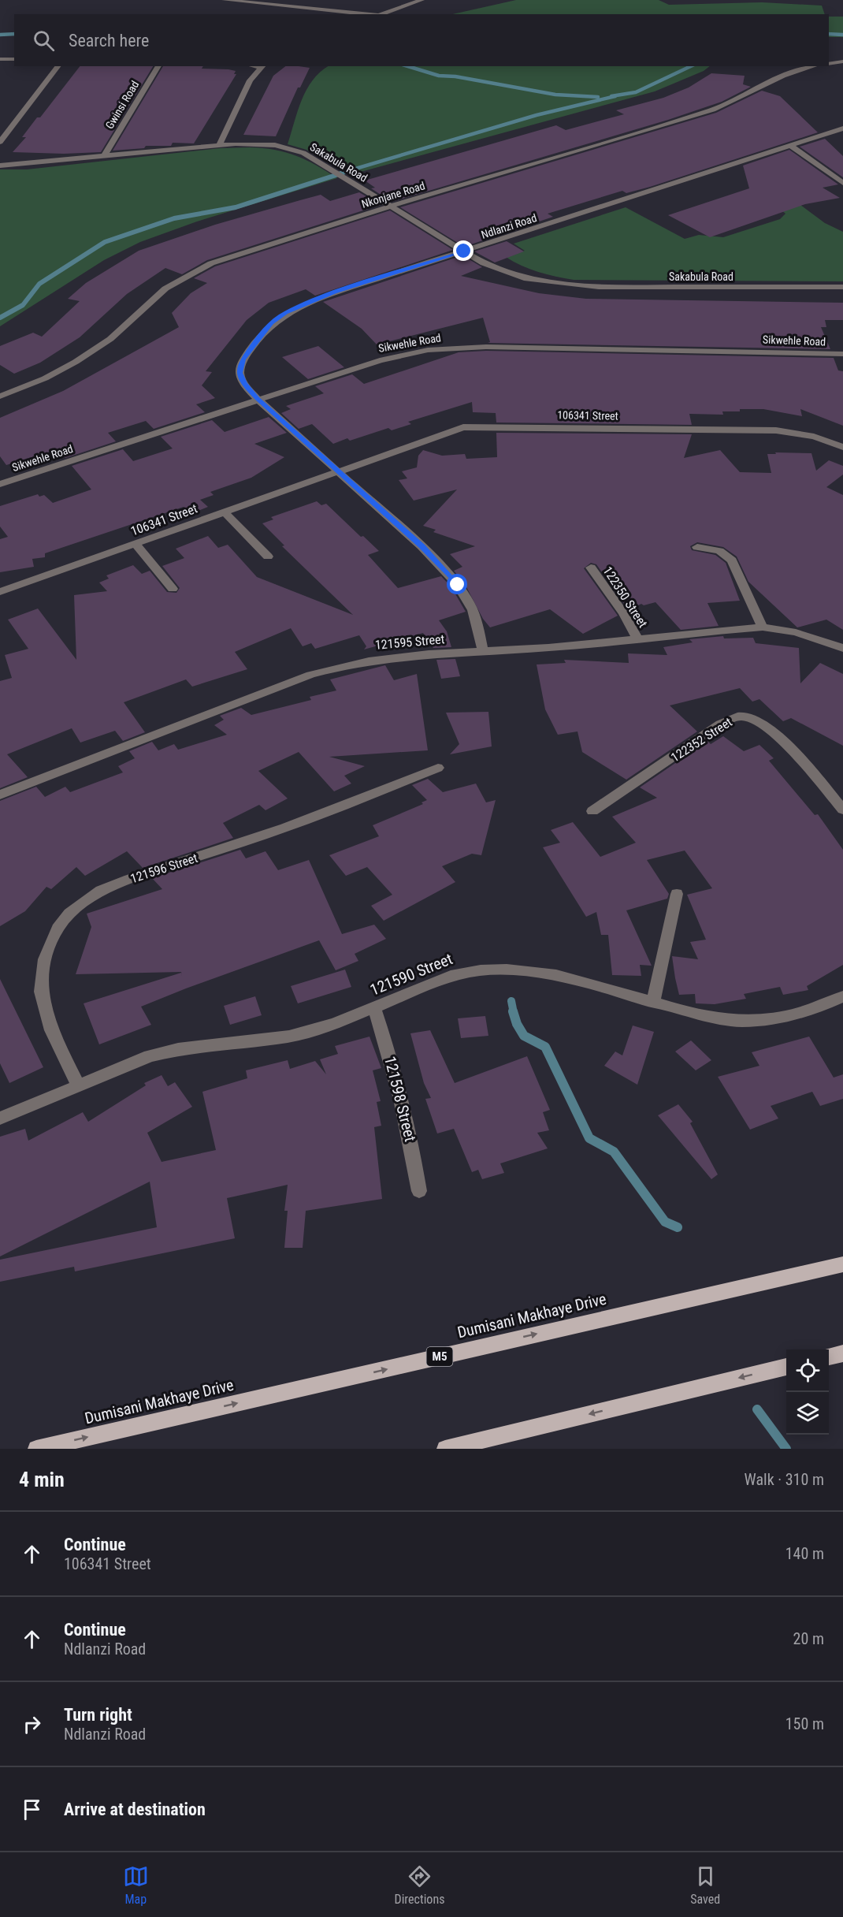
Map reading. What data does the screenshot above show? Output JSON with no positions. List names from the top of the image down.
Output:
{
  "streets": {
    "main road": ["Dumisani Makhaye Drive", "M5"],
    "street": [
      "Gwinsi Road",
      "Sakabula Road",
      "Nkonjane Road",
      "Ndlanzi Road",
      "Sikwehle Road",
      "106341 Street",
      "122350 Street",
      "121595 Street",
      "122352 Street",
      "121596 Street",
      "121590 Street",
      "121598 Street"
    ]
  },
  "crossings": [
    ["Gwinsi Road", "Sakabula Road"],
    ["Sakabula Road", "Nkonjane Road"],
    ["Sakabula Road", "Ndlanzi Road"],
    ["Ndlanzi Road", "Sikwehle Road"],
    ["122350 Street", "121595 Street"],
    ["121596 Street", "121590 Street"],
    ["121590 Street", "121598 Street"]
  ],
  "page": {
    "search": "Search here",
    "heading": ["4 min", "Walk · 310 m"],
    "list": [
      ["Continue", "106341 Street", "140 m"],
      ["Continue", "Ndlanzi Road", "20 m"],
      ["Turn right", "Ndlanzi Road", "150 m"],
      "Arrive at destination"
    ],
    "nav": ["Map", "Directions", "Saved"]
  }
}
